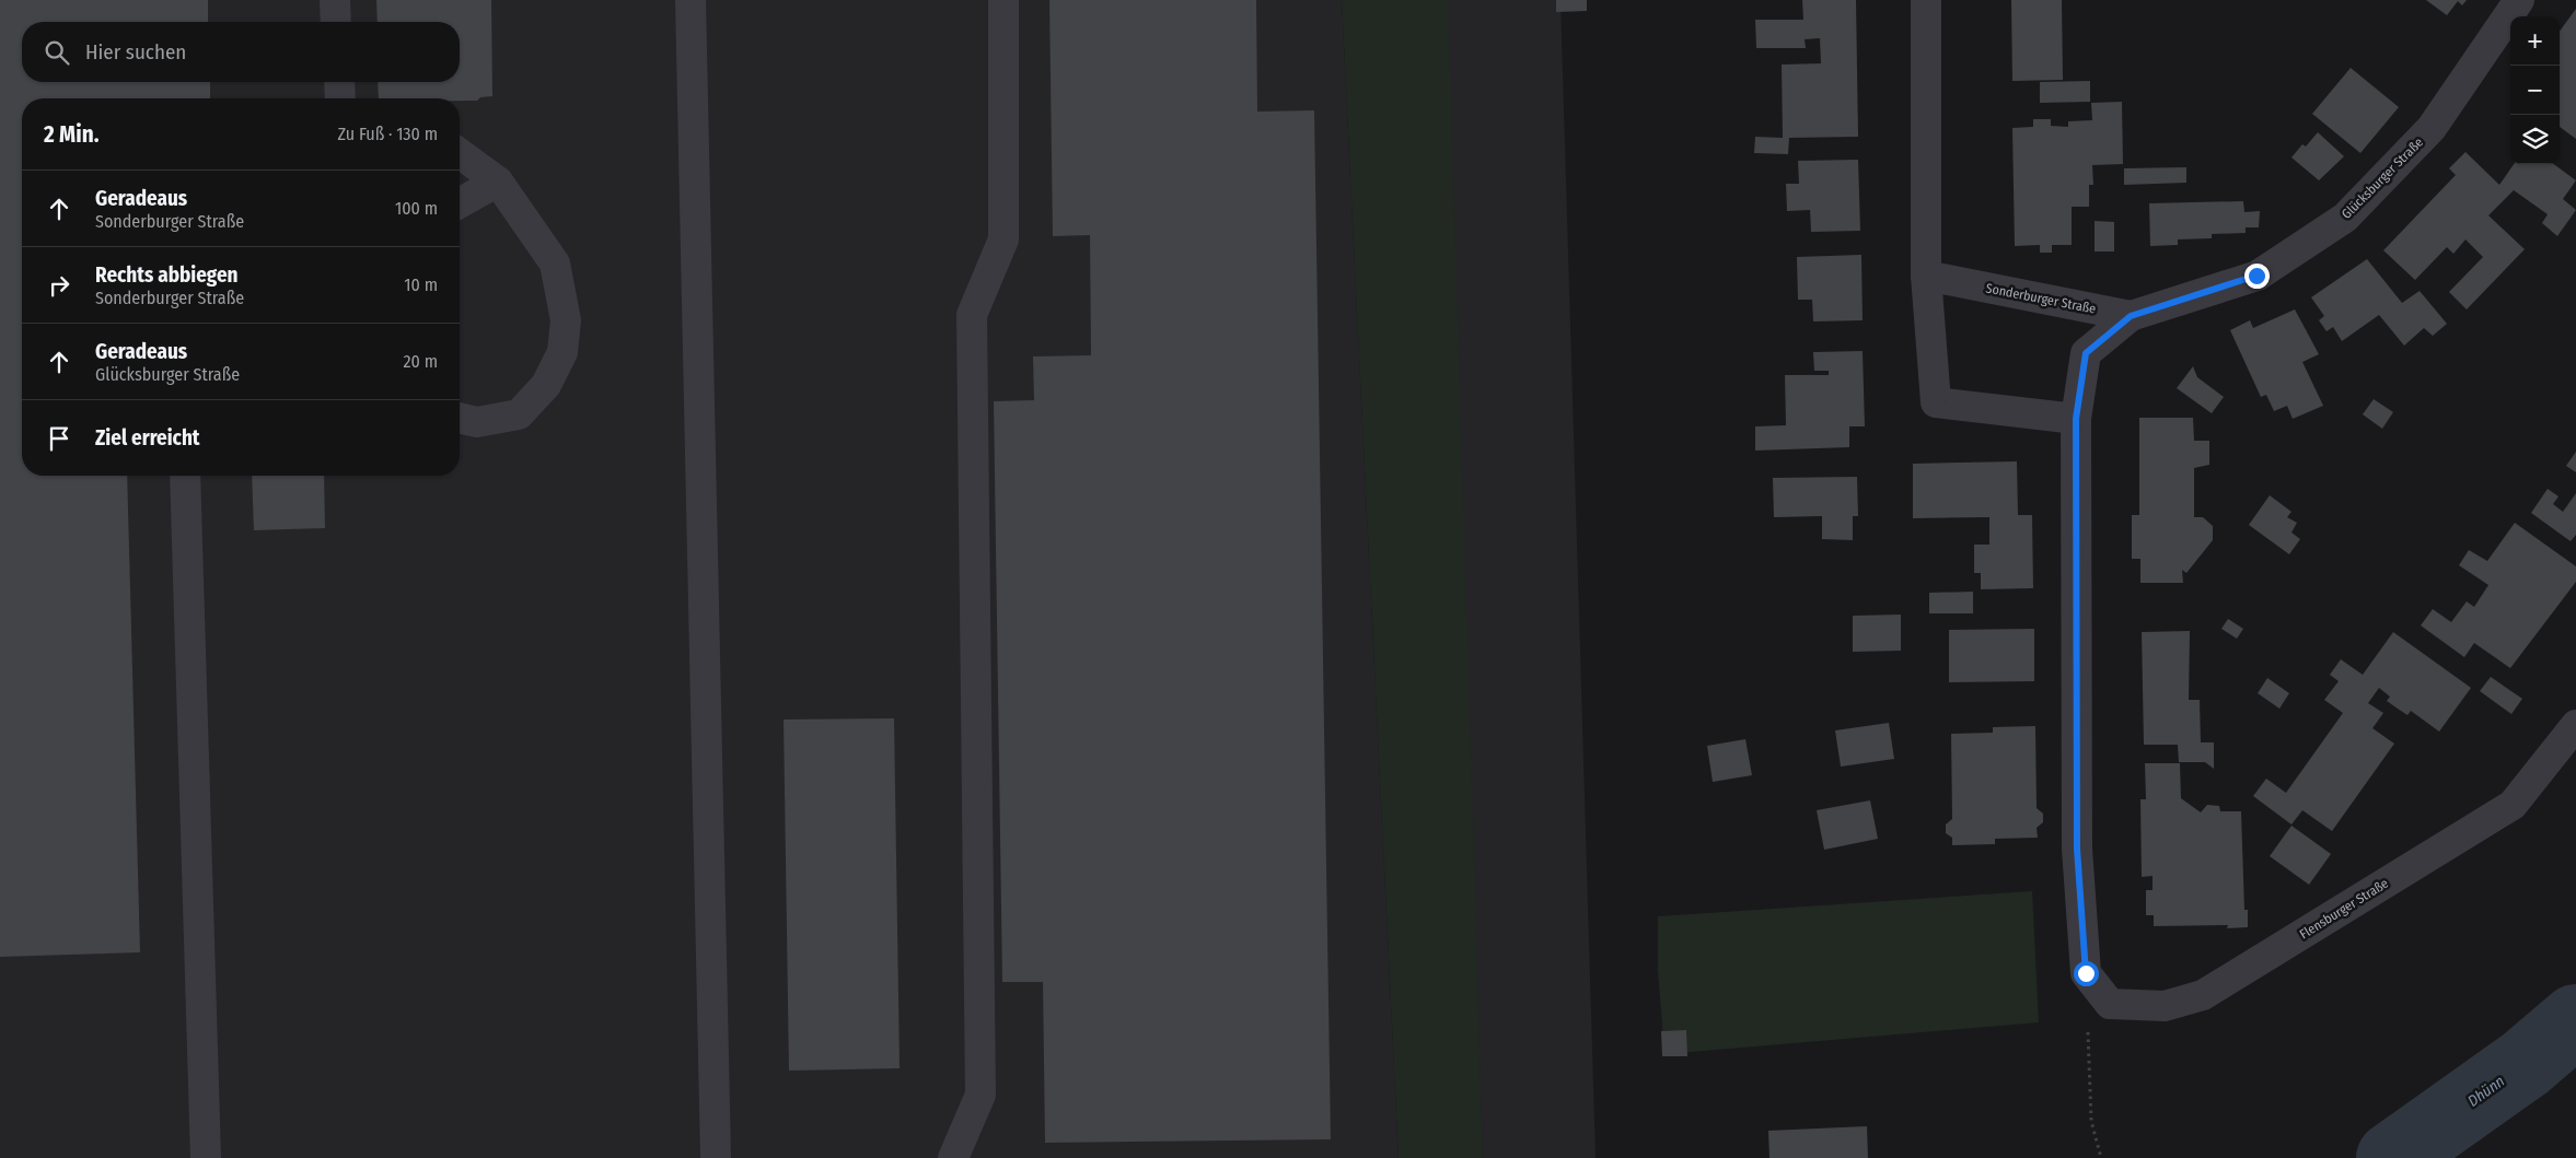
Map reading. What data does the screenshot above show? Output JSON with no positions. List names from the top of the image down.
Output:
{
  "streets": {
    "street": ["Glücksburger Straße", "Sonderburger Straße", "Flensburger Straße"]
  },
  "crossings": [
    ["Glücksburger Straße", "Sonderburger Straße"]
  ],
  "water": ["Dhünn"],
  "page": {
    "map_buttons": ["+", "−"],
    "search": "Hier suchen",
    "heading": ["2 Min.", "Zu Fuß · 130 m"],
    "list": [
      ["Geradeaus", "Sonderburger Straße", "100 m"],
      ["Rechts abbiegen", "Sonderburger Straße", "10 m"],
      ["Geradeaus", "Glücksburger Straße", "20 m"],
      "Ziel erreicht"
    ]
  }
}
